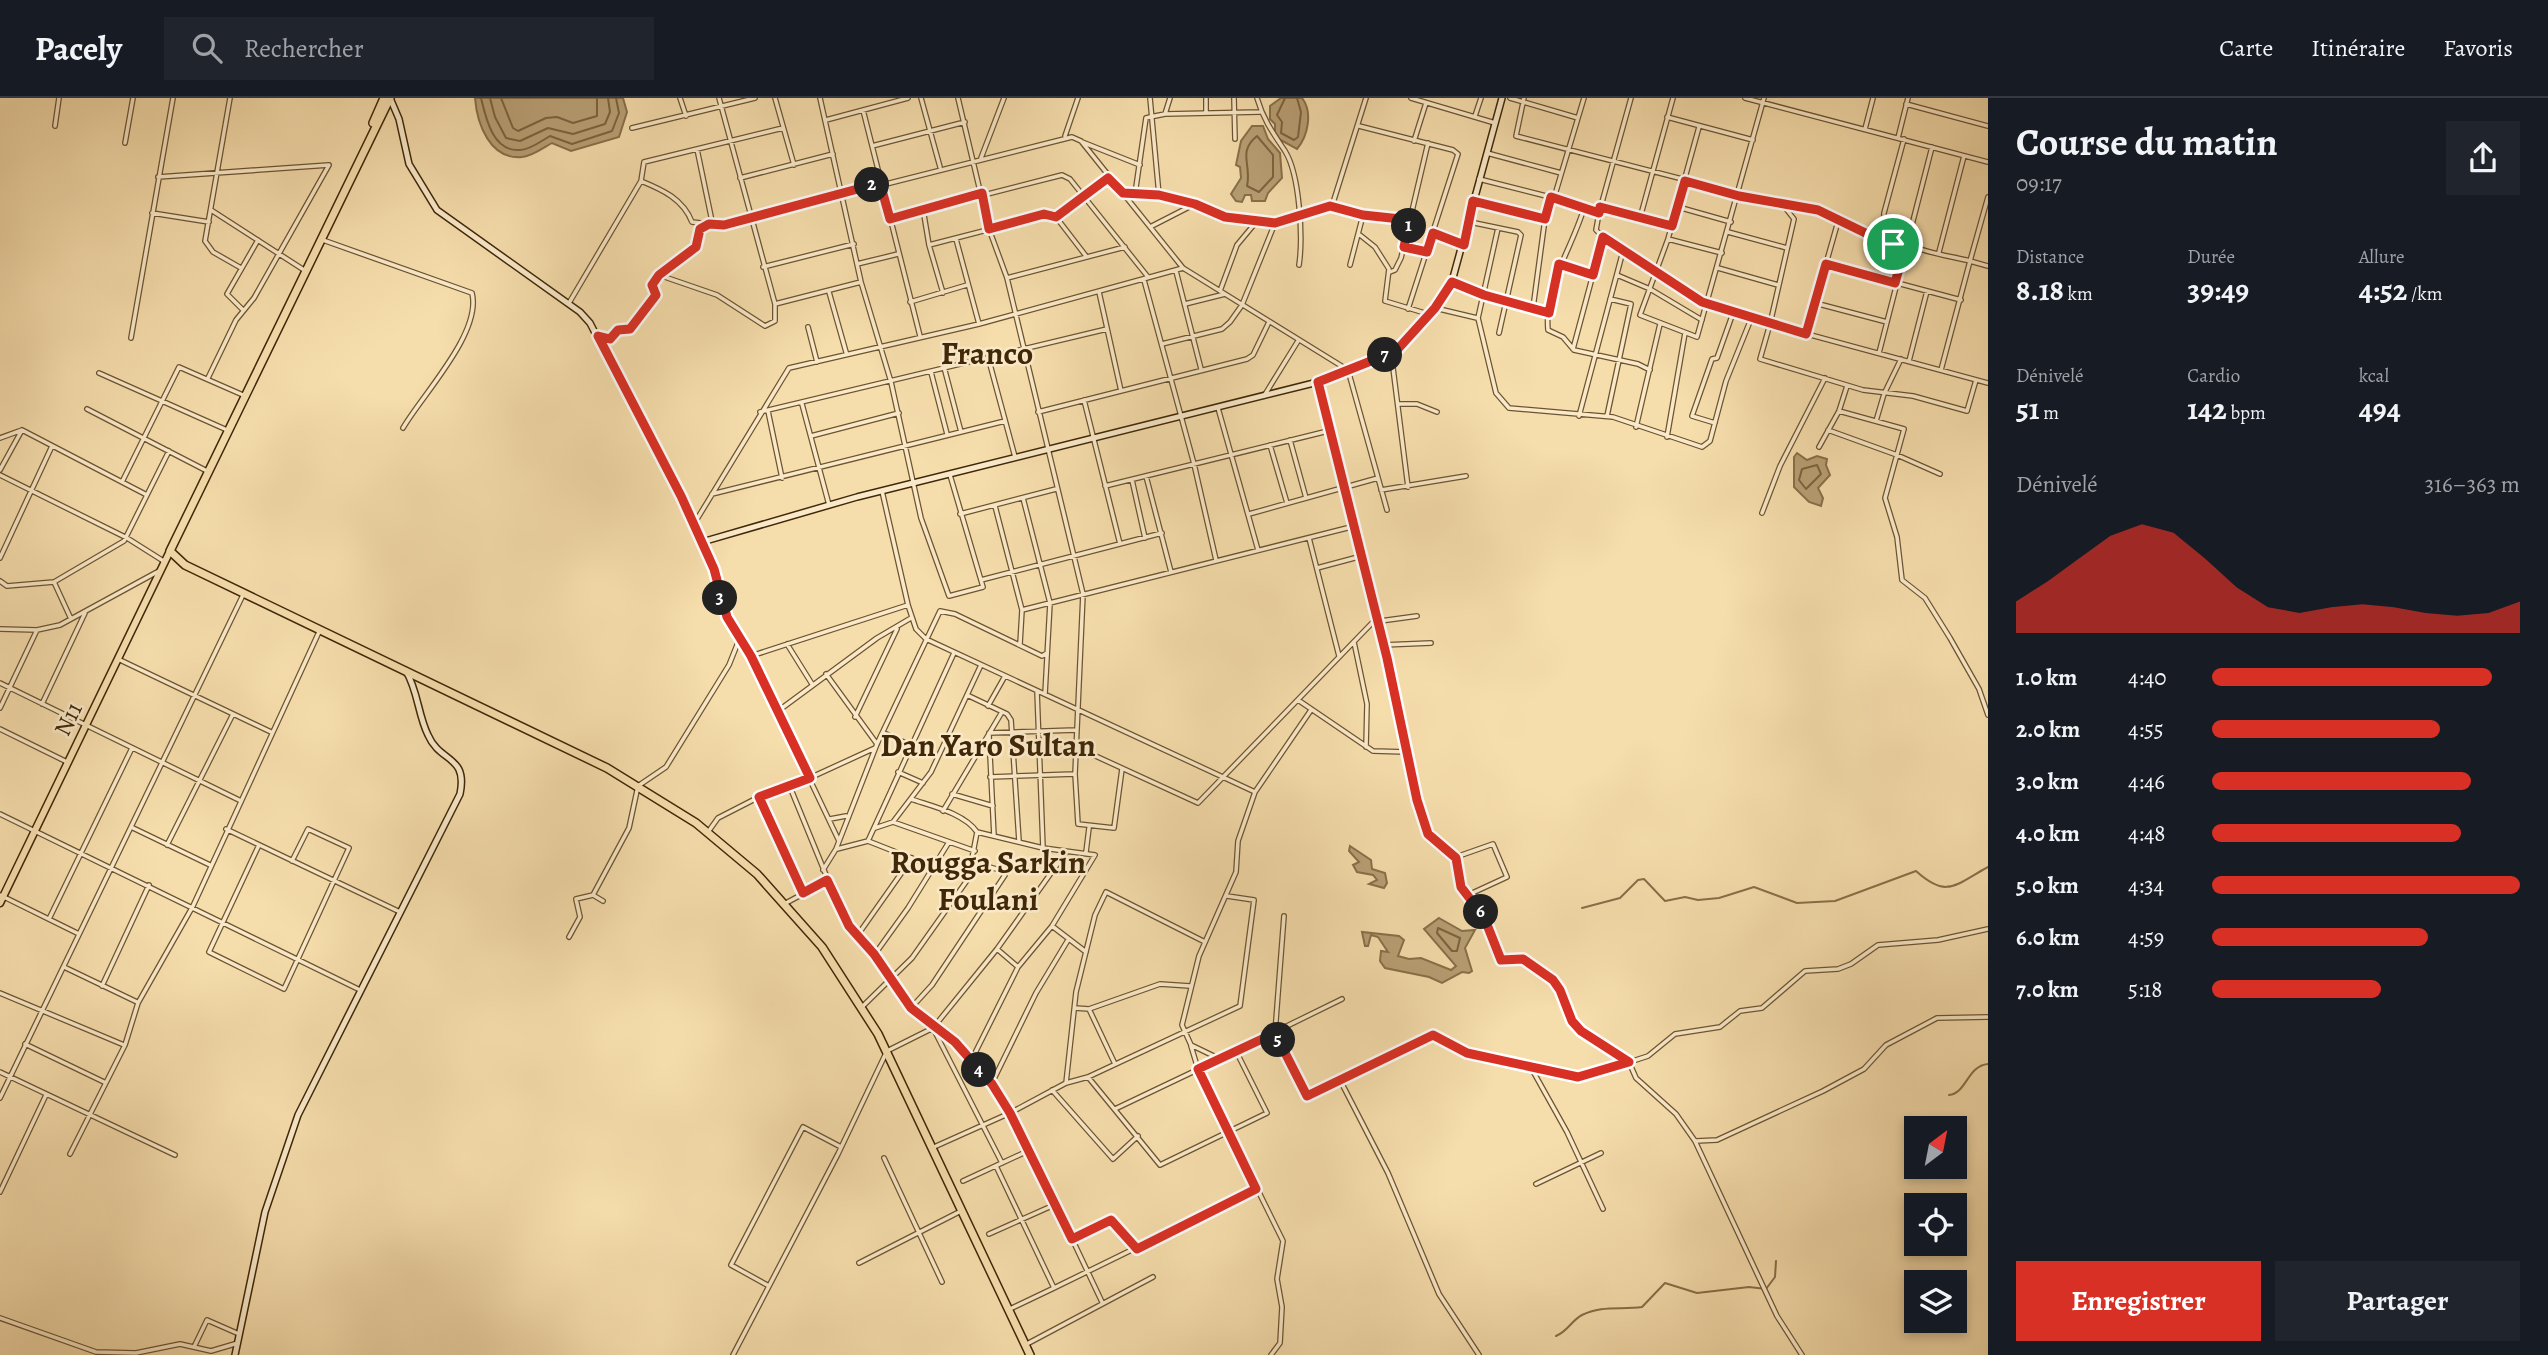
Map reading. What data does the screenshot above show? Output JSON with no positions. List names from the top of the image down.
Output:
{
  "streets": {
    "main road": ["N11"]
  },
  "districts": ["Franco", "Dan Yaro Sultan", "Rougga Sarkin Foulani"],
  "north": "top right",
  "page": {
    "header": "Pacely",
    "search": "Rechercher",
    "nav": ["Carte", "Itinéraire", "Favoris"],
    "heading": ["Course du matin", "09:17"],
    "pins": [
      "2",
      "1",
      "7",
      "3",
      "6",
      "5",
      "4"
    ],
    "stats": [
      ["Distance", "8.18 km"],
      ["Durée", "39:49"],
      ["Allure", "4:52 /km"],
      ["Dénivelé", "51 m"],
      ["Cardio", "142 bpm"],
      ["kcal", "494"]
    ],
    "chart": ["Dénivelé", "316–363 m"],
    "list": [
      {
        "name": "1.0 km",
        "note": "4:40"
      },
      {
        "name": "2.0 km",
        "note": "4:55"
      },
      {
        "name": "3.0 km",
        "note": "4:46"
      },
      {
        "name": "4.0 km",
        "note": "4:48"
      },
      {
        "name": "5.0 km",
        "note": "4:34"
      },
      {
        "name": "6.0 km",
        "note": "4:59"
      },
      {
        "name": "7.0 km",
        "note": "5:18"
      }
    ],
    "buttons": ["Enregistrer", "Partager"]
  }
}
